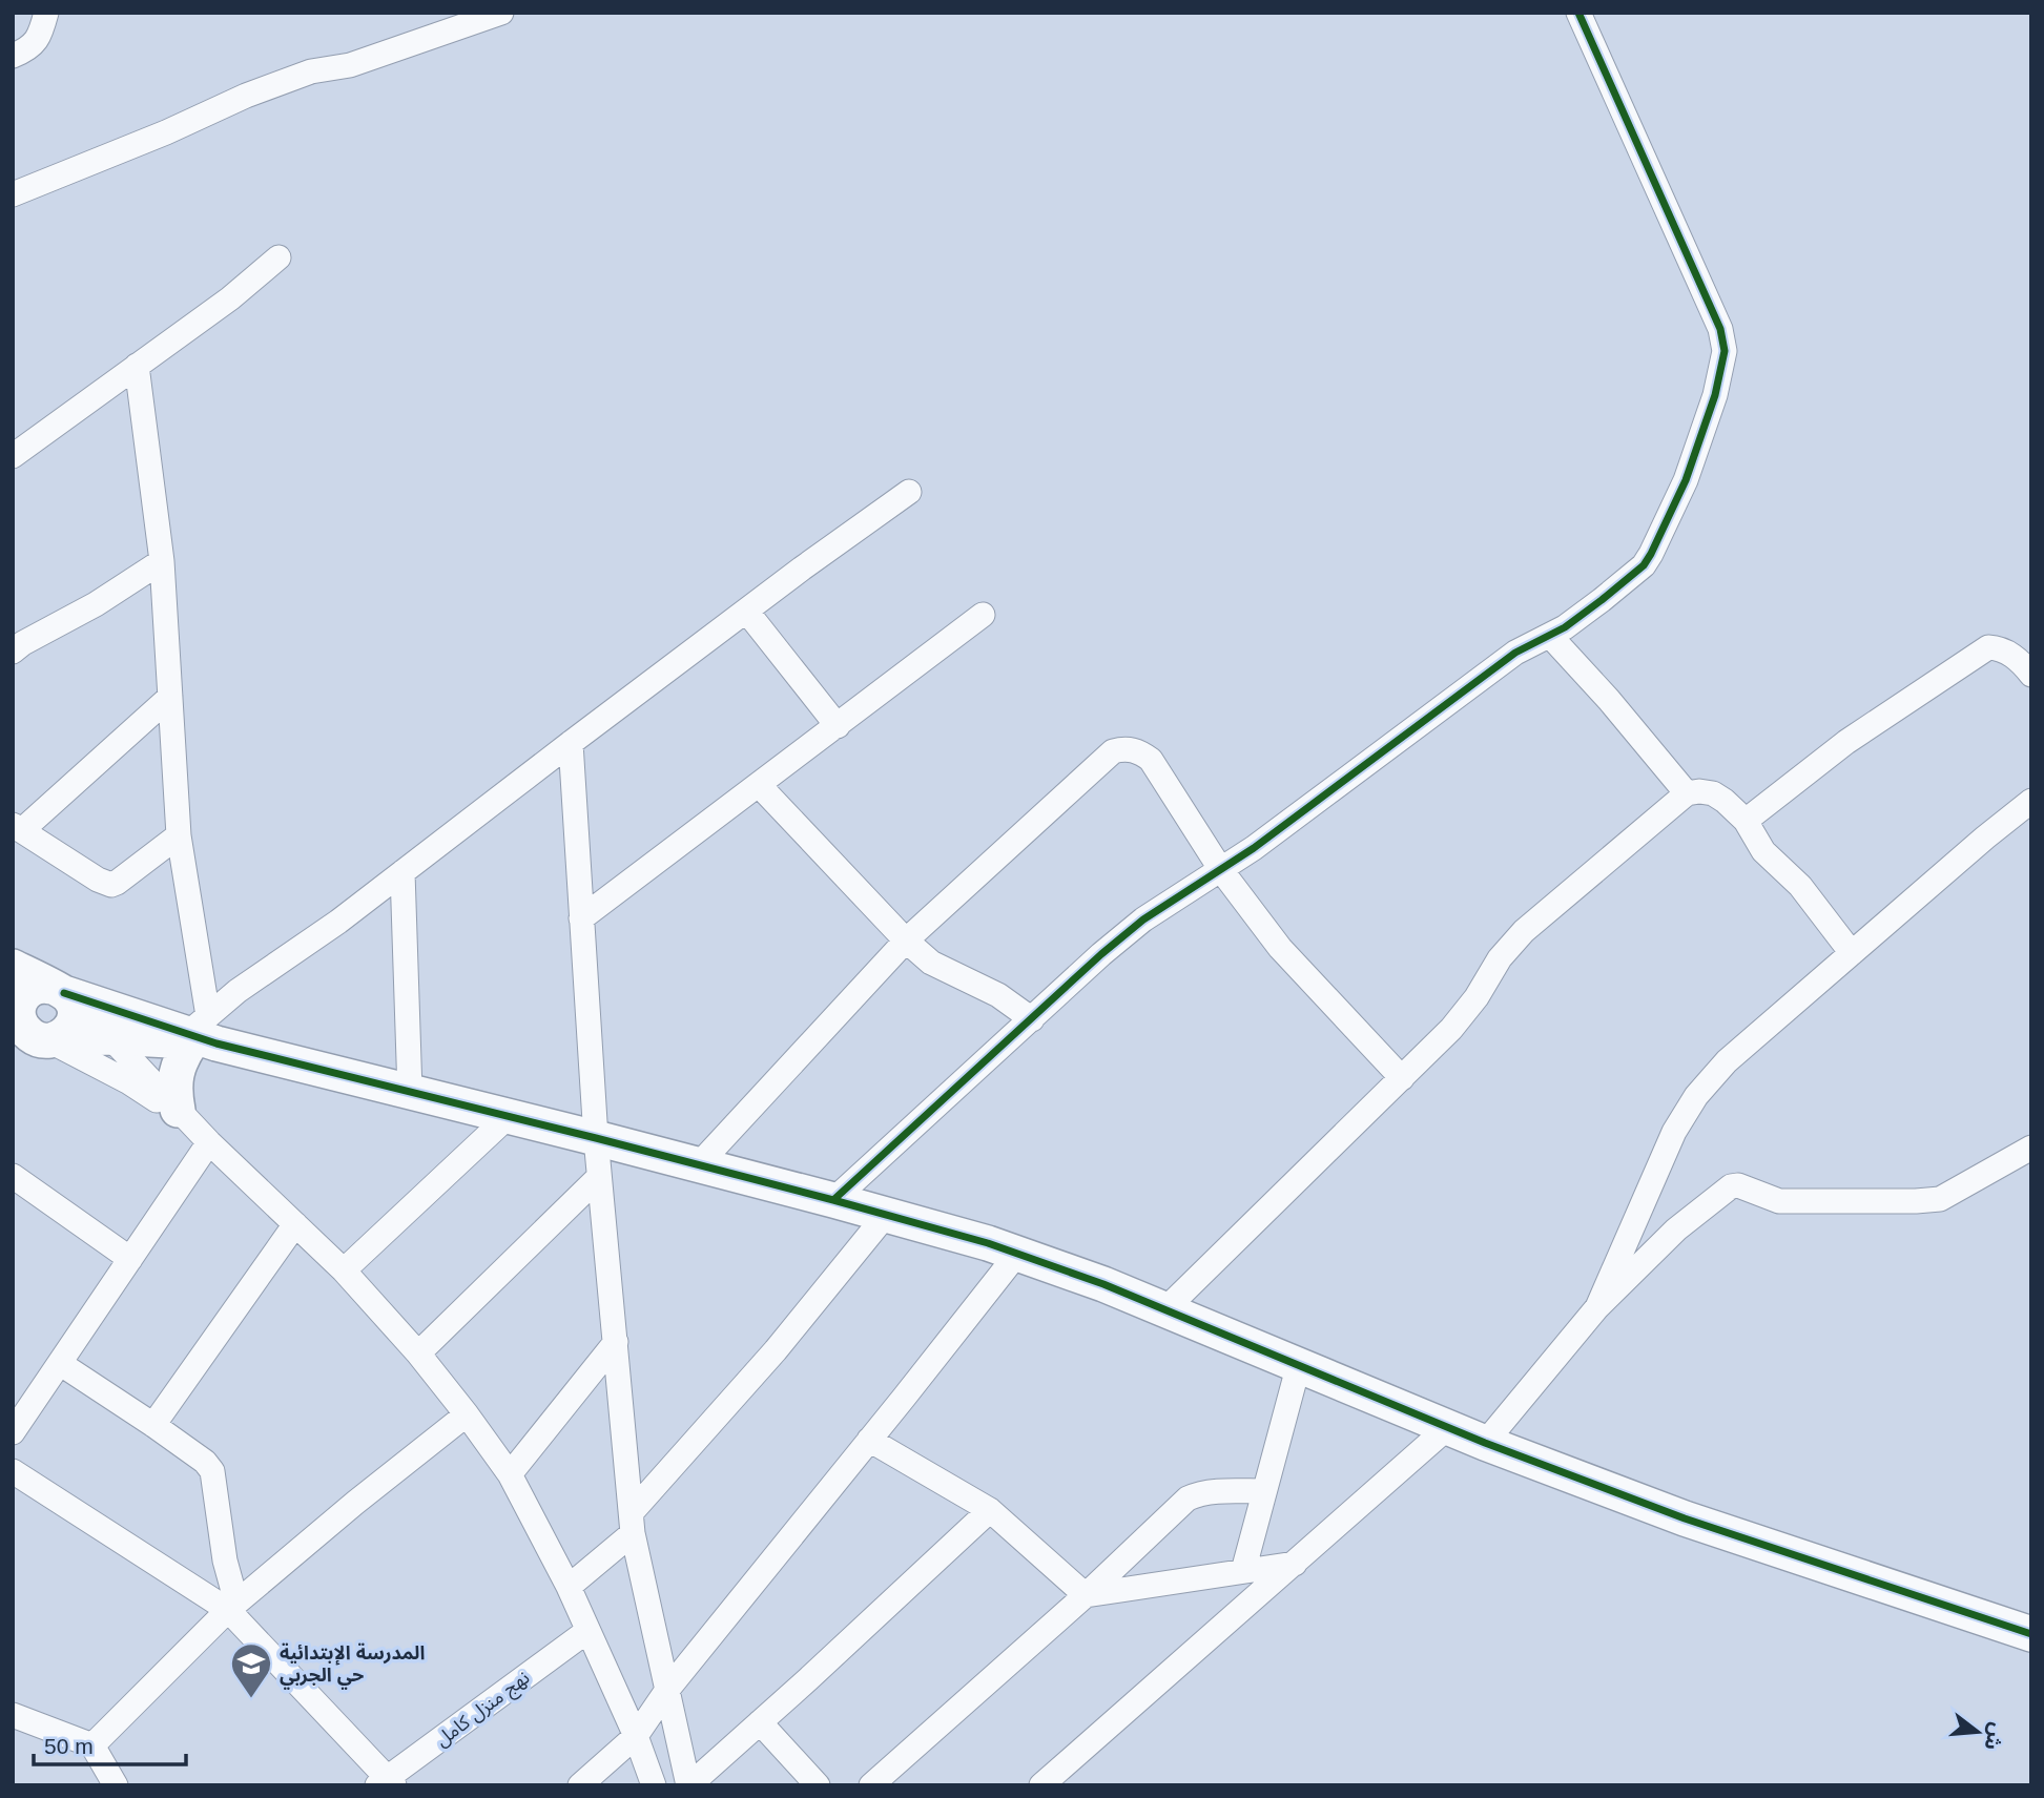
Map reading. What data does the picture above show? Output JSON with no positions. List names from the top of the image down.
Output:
{
  "streets": {
    "street": ["نهج منزل كامل"]
  },
  "places": {
    "school or university": ["المدرسة الإبتدائية حي الجربي"]
  },
  "scale_bar": "50 m",
  "north": "right"
}
